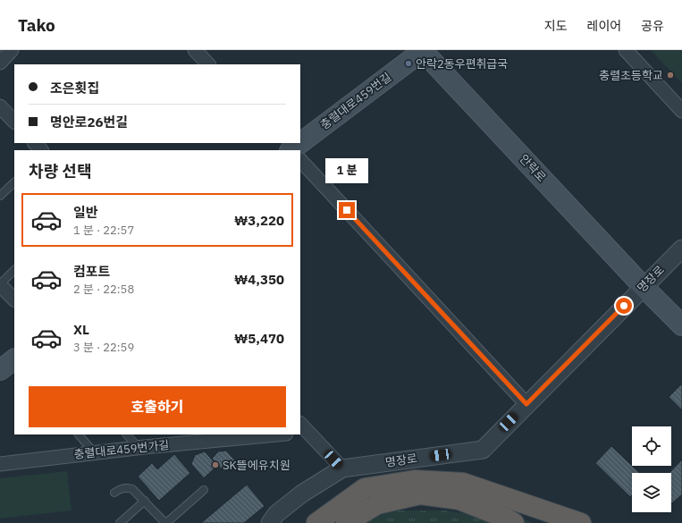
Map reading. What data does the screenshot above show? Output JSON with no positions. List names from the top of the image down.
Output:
{
  "streets": {
    "main road": ["충렬대로459번길", "안락로"],
    "street": ["명장로", "충렬대로459번가길"]
  },
  "crossings": [
    ["충렬대로459번길", "안락로"],
    ["안락로", "명장로"]
  ],
  "places": ["안락2동우편취급국", "충렬초등학교", "SK뜰에유치원"],
  "page": {
    "header": "Tako",
    "nav": ["지도", "레이어", "공유"],
    "banner": ["조은횟집", "명안로26번길"],
    "heading": "차량 선택",
    "bubble": "1 분",
    "list": [
      {
        "name": "일반",
        "note": "1 분 · 22:57",
        "value": "₩3,220"
      },
      {
        "name": "컴포트",
        "note": "2 분 · 22:58",
        "value": "₩4,350"
      },
      {
        "name": "XL",
        "note": "3 분 · 22:59",
        "value": "₩5,470"
      }
    ],
    "buttons": "호출하기"
  }
}
